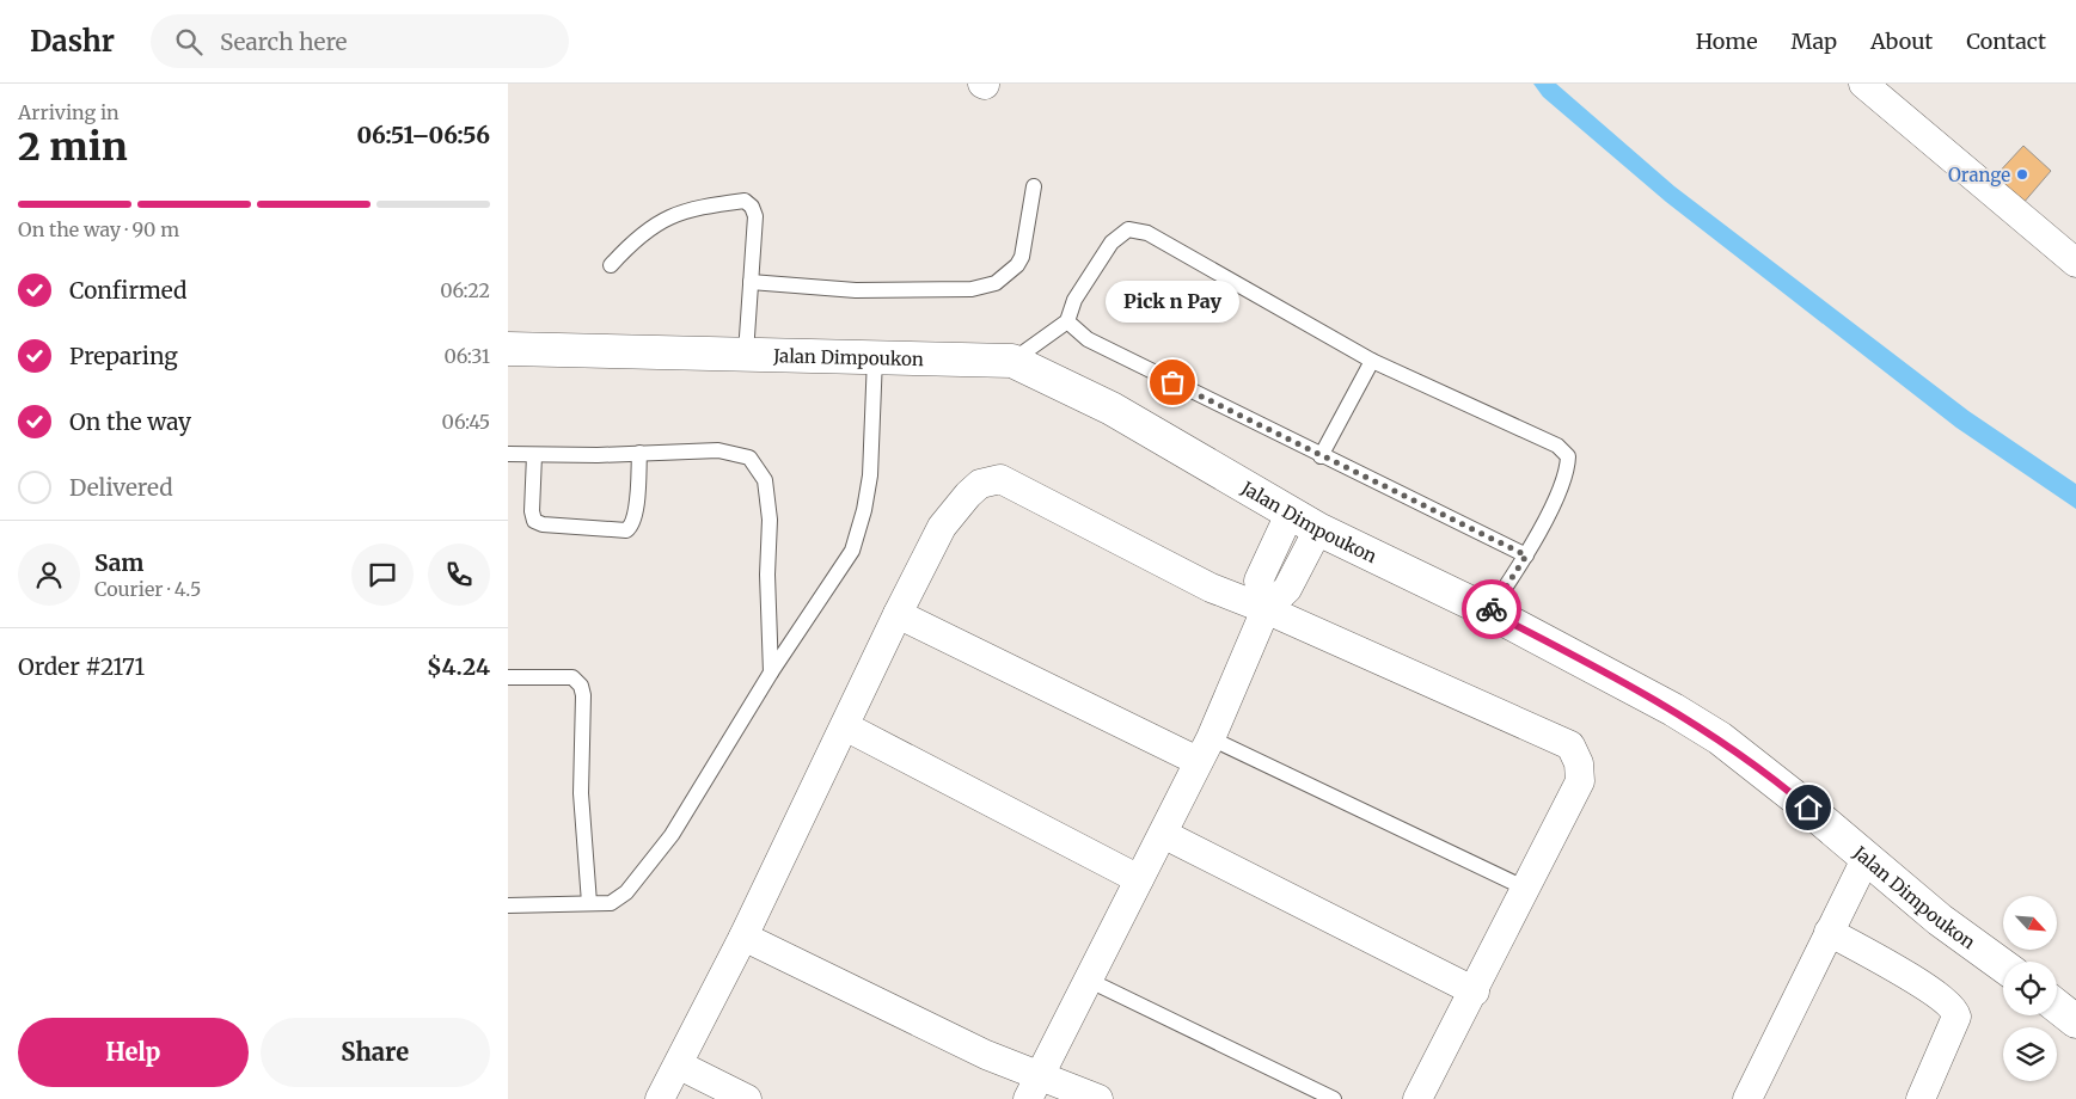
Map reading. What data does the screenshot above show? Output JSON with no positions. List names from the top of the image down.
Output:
{
  "streets": {
    "street": ["Jalan Dimpoukon"]
  },
  "places": ["Orange", "Pick n Pay"],
  "north": "bottom right",
  "page": {
    "header": "Dashr",
    "search": "Search here",
    "nav": [
      "Home",
      "Map",
      "About",
      "Contact"
    ],
    "heading": ["2 min", "Arriving in", "06:51–06:56"],
    "panel": [
      "Sam",
      "Courier · 4.5",
      "Order #2171",
      "$4.24"
    ],
    "bar": "On the way · 90 m",
    "list": [
      ["Confirmed", "06:22"],
      ["Preparing", "06:31"],
      ["On the way", "06:45"],
      "Delivered"
    ],
    "bubble": "Pick n Pay",
    "buttons": ["Help", "Share"]
  }
}
